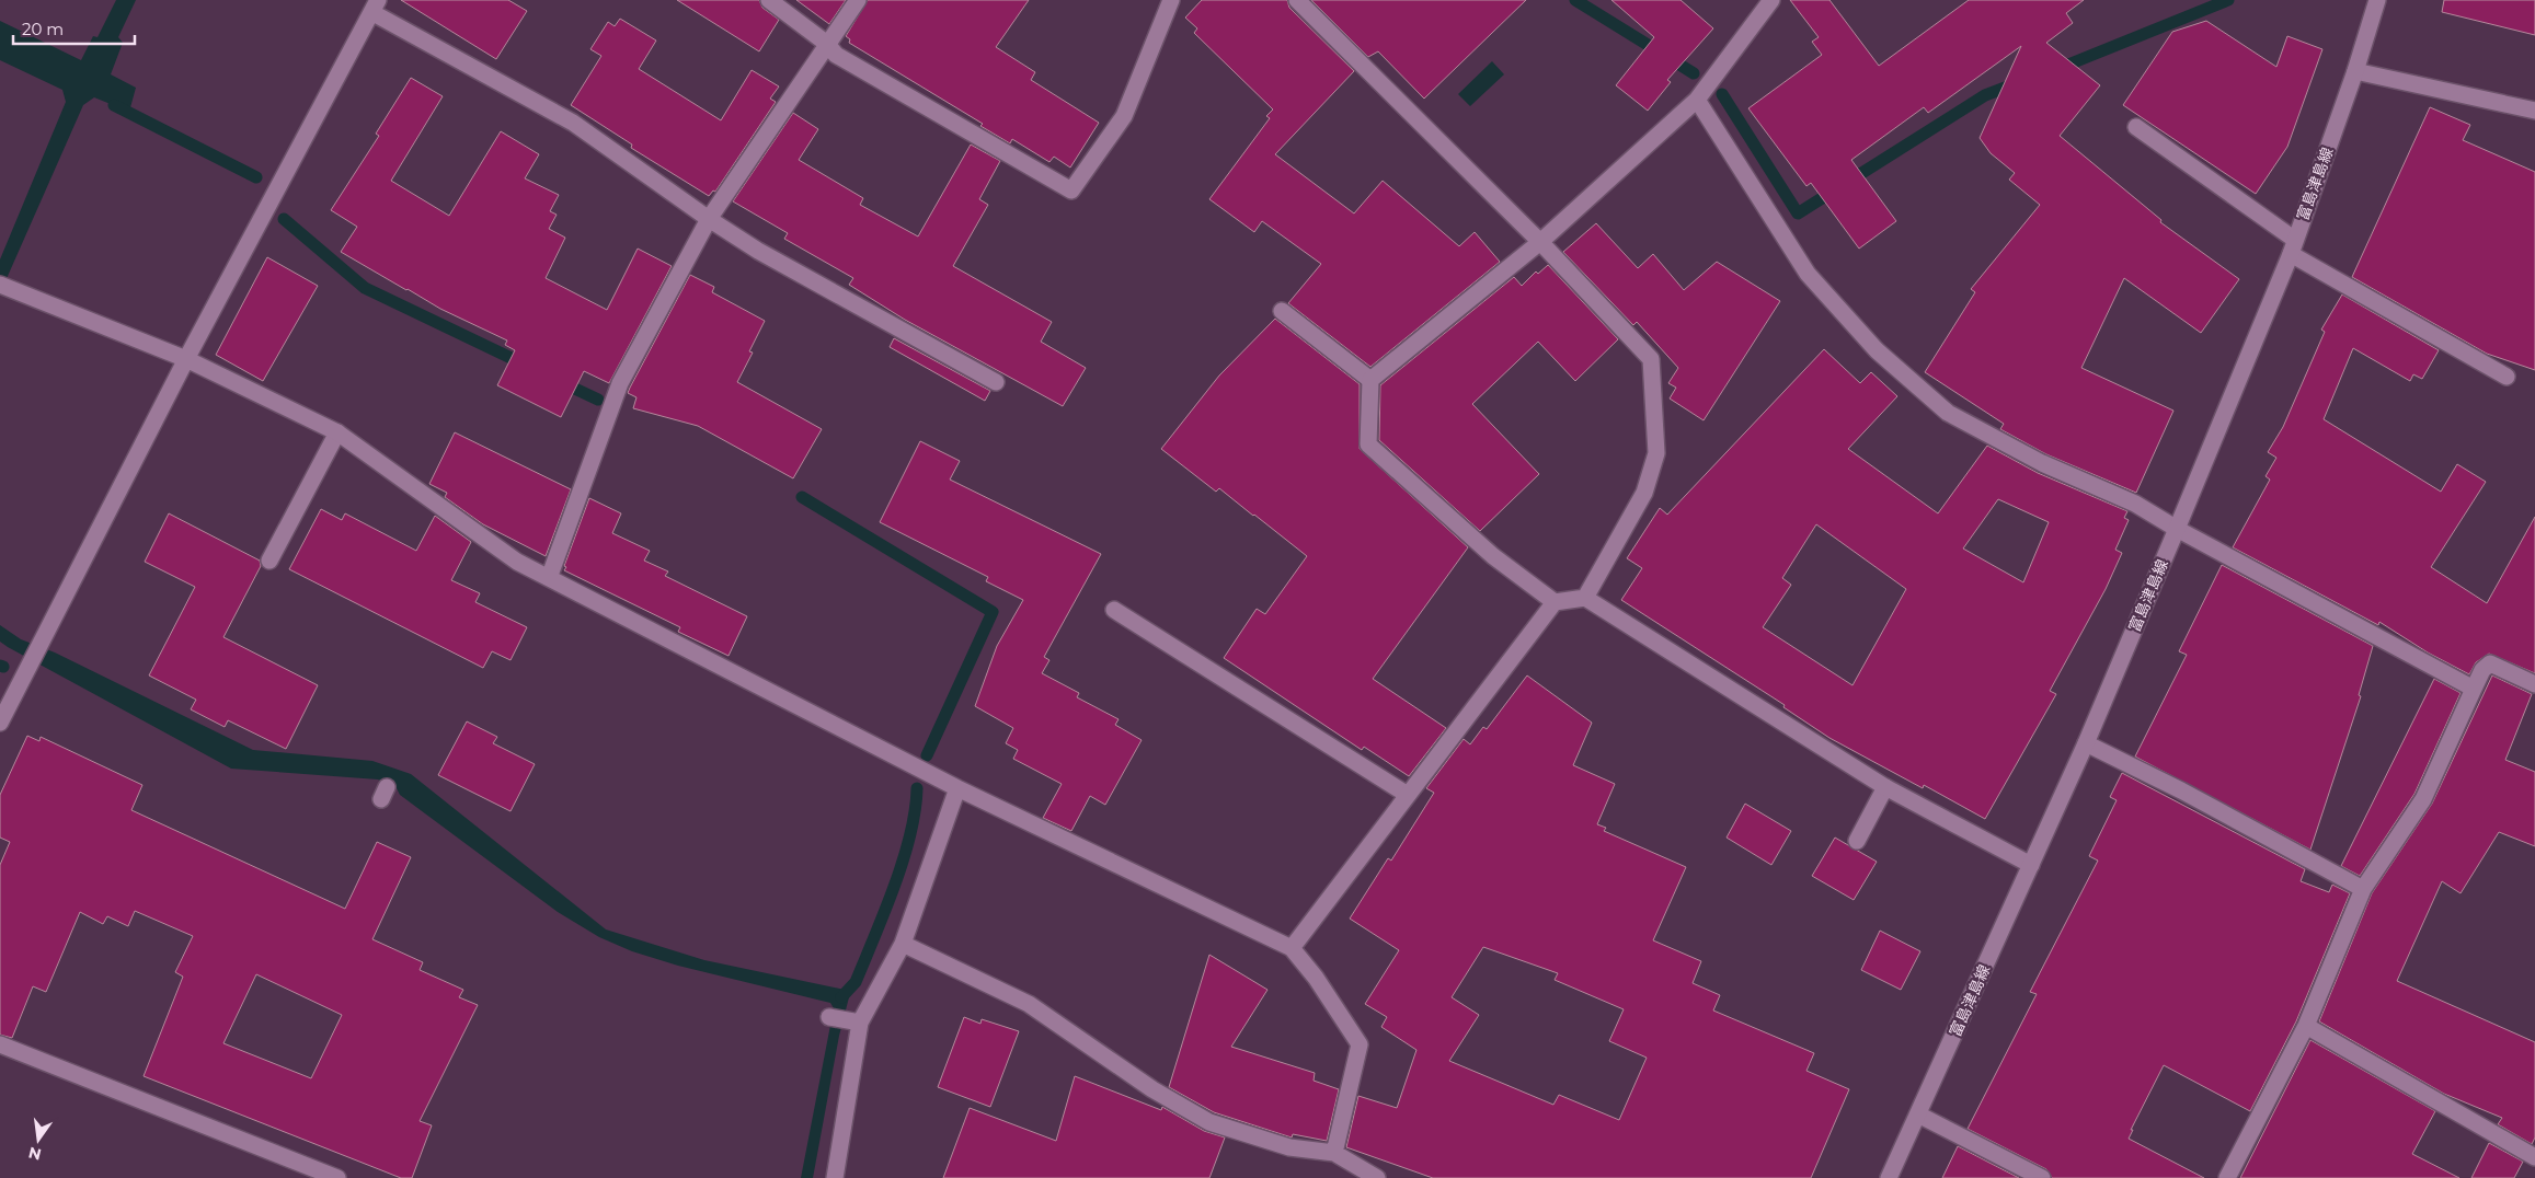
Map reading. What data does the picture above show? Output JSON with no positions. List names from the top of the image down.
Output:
{
  "streets": {
    "street": ["富島津島線"]
  },
  "scale_bar": "20 m",
  "north": "bottom"
}
